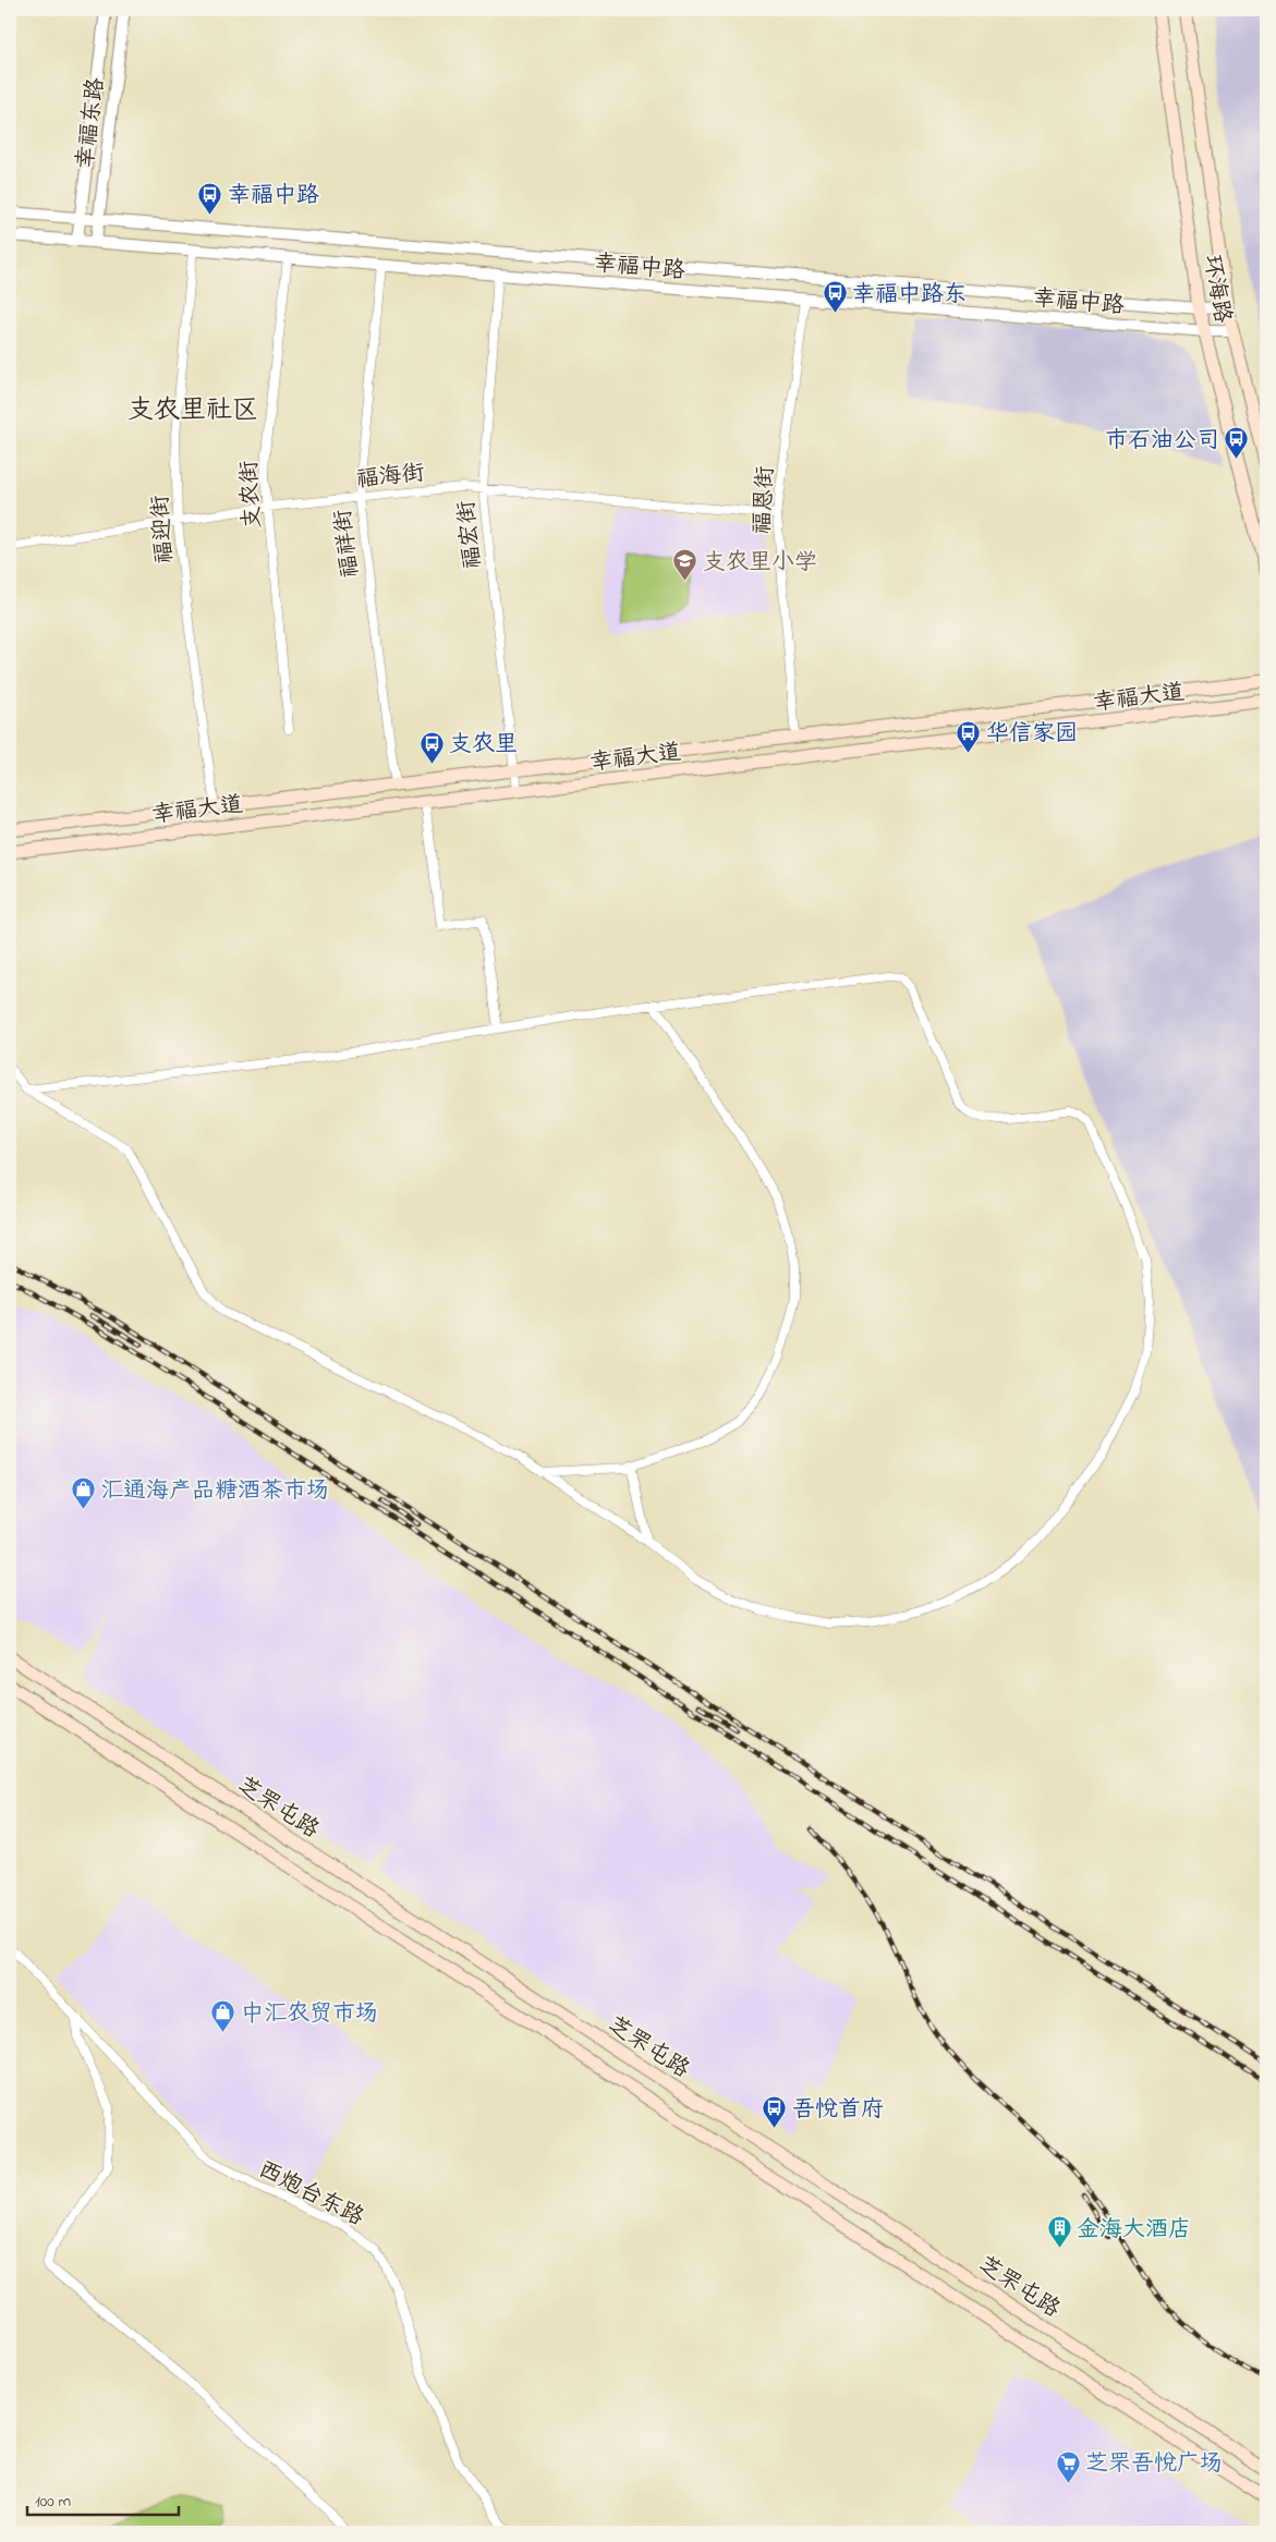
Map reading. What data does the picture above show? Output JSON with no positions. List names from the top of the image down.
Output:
{
  "streets": {
    "main road": ["环海路", "幸福大道", "芝罘屯路"],
    "street": [
      "幸福东路",
      "幸福中路",
      "福海街",
      "支农街",
      "福恩街",
      "福迎街",
      "福宏街",
      "福祥街",
      "西炮台东路"
    ]
  },
  "crossings": [
    ["幸福东路", "幸福中路"],
    ["幸福中路", "环海路"],
    ["幸福中路", "支农街"],
    ["幸福中路", "福恩街"],
    ["幸福中路", "福迎街"],
    ["幸福中路", "福宏街"],
    ["幸福中路", "福祥街"],
    ["福海街", "支农街"],
    ["福海街", "福恩街"],
    ["福海街", "福迎街"],
    ["福海街", "福宏街"],
    ["福海街", "福祥街"],
    ["福恩街", "幸福大道"],
    ["福迎街", "幸福大道"],
    ["福宏街", "幸福大道"],
    ["福祥街", "幸福大道"]
  ],
  "districts": ["支农里社区"],
  "places": {
    "bus stop": [
      "幸福中路",
      "幸福中路东",
      "市石油公司",
      "华信家园",
      "支农里",
      "吾悦首府"
    ],
    "school or university": ["支农里小学"],
    "shop": ["汇通海产品糖酒茶市场", "中汇农贸市场"],
    "building": ["金海大酒店"],
    "supermarket": ["芝罘吾悦广场"]
  },
  "scale_bar": "100 m"
}
